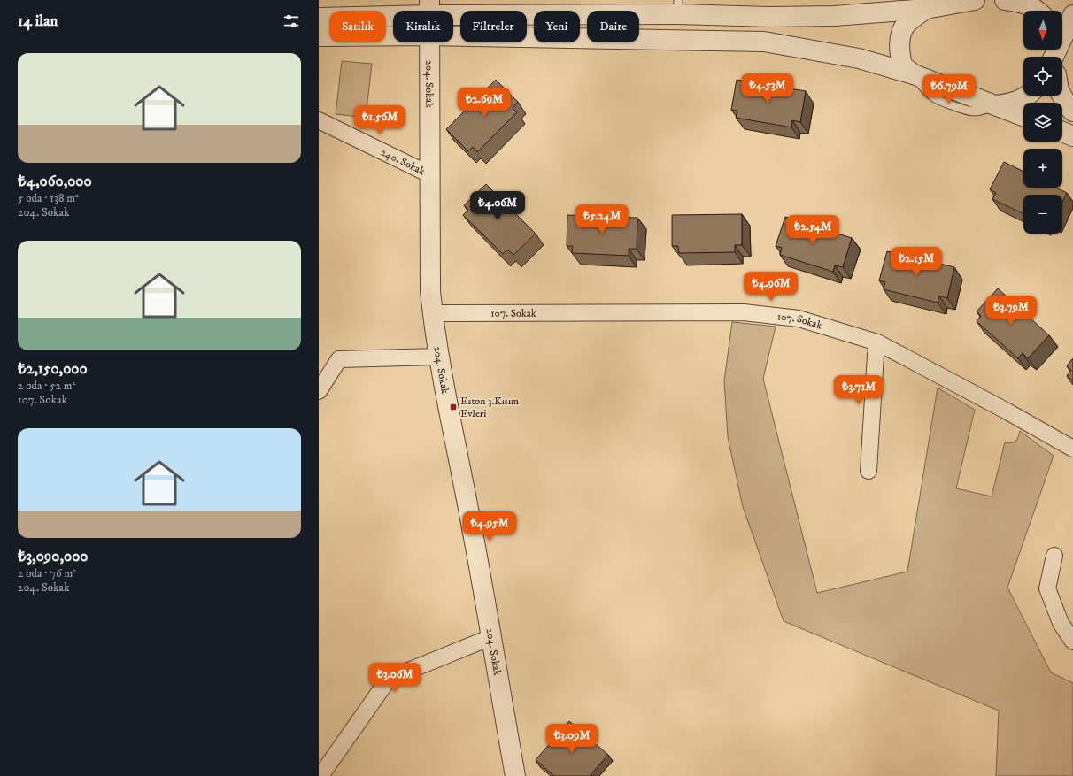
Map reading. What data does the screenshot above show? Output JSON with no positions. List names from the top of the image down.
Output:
{
  "streets": {
    "street": ["204. Sokak", "240. Sokak", "107. Sokak"]
  },
  "crossings": [
    ["204. Sokak", "240. Sokak"],
    ["204. Sokak", "107. Sokak"]
  ],
  "places": {
    "transit": ["Eston 3.Kısım Evleri"]
  },
  "north": "bottom",
  "page": {
    "heading": "14 ilan",
    "map_buttons": ["+", "−"],
    "chip": [
      "Satılık",
      "Kiralık",
      "Filtreler",
      "Yeni",
      "Daire"
    ],
    "list": [
      {
        "name": "₺4,060,000",
        "note": "5 oda · 138 m² · 204. Sokak"
      },
      {
        "name": "₺2,150,000",
        "note": "2 oda · 52 m² · 107. Sokak"
      },
      {
        "name": "₺3,090,000",
        "note": "2 oda · 76 m² · 204. Sokak"
      }
    ],
    "price": [
      "₺4.53M",
      "₺6.79M",
      "₺2.69M",
      "₺1.56M",
      "₺4.06M",
      "₺5.24M",
      "₺2.54M",
      "₺2.15M",
      "₺4.96M",
      "₺3.79M",
      "₺3.71M",
      "₺4.95M",
      "₺3.06M",
      "₺3.09M"
    ]
  }
}
